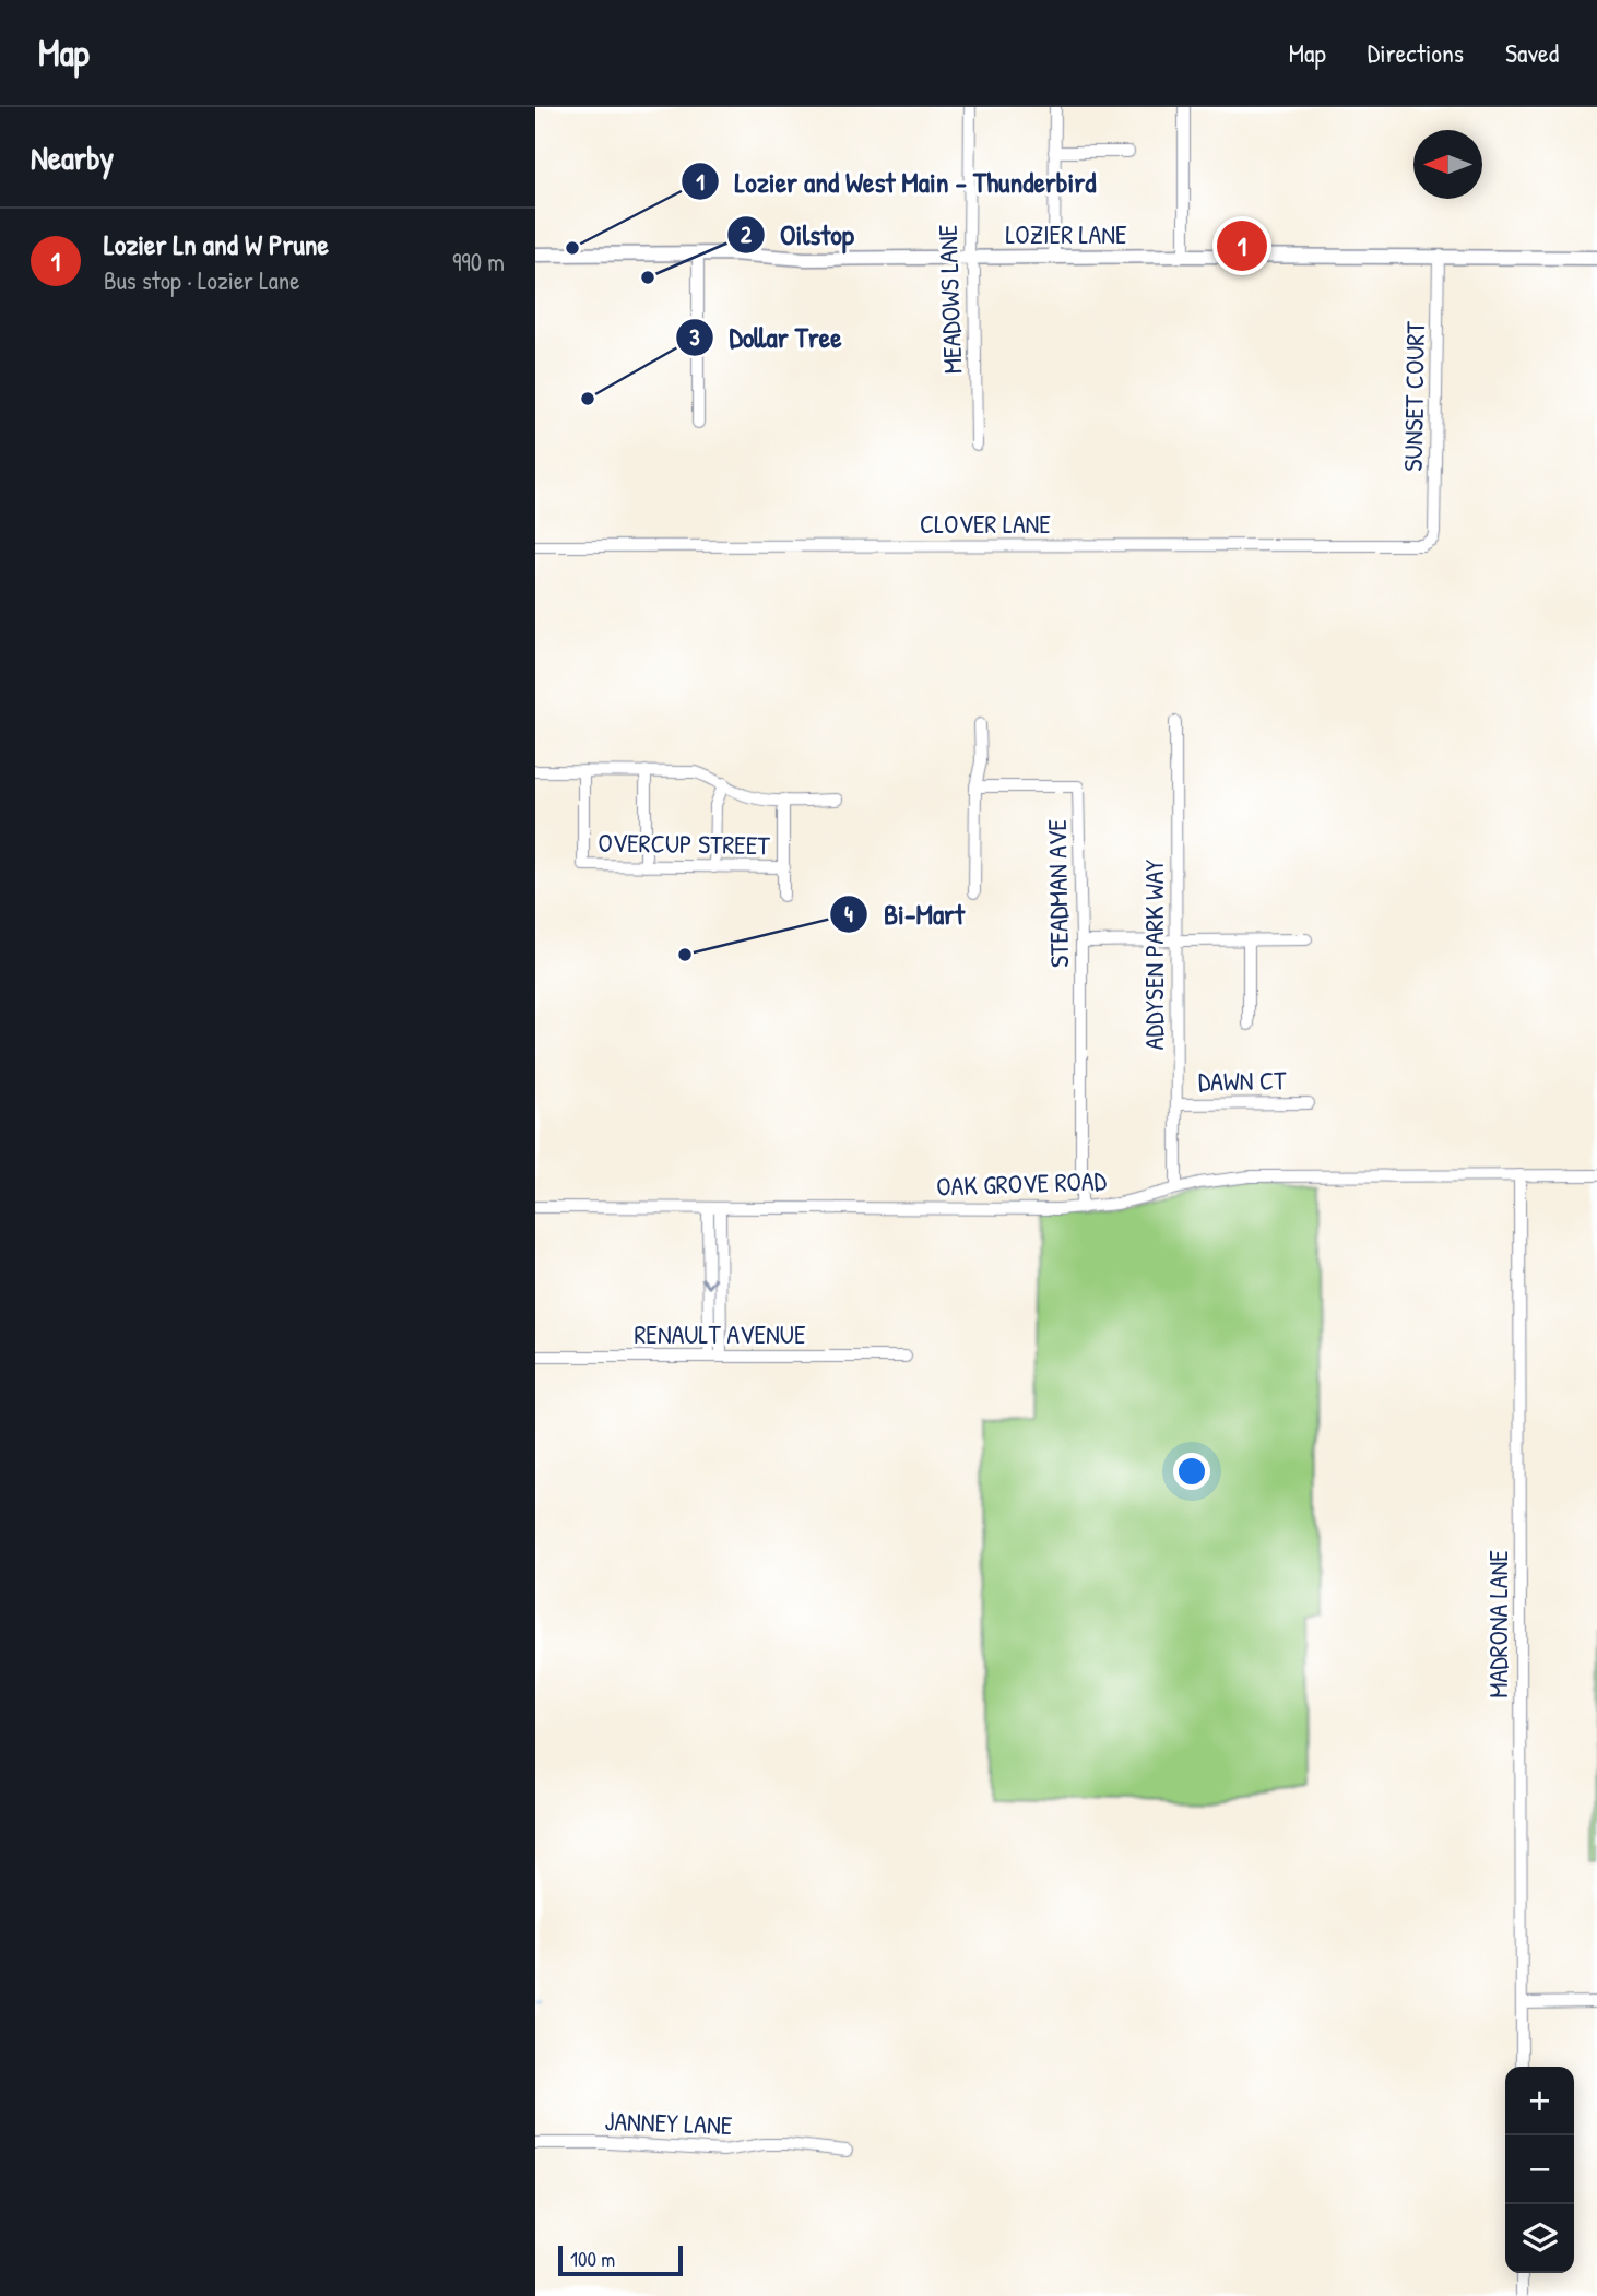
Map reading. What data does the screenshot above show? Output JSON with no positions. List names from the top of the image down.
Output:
{
  "streets": {
    "main road": ["LOZIER LANE"],
    "street": [
      "MEADOWS LANE",
      "SUNSET COURT",
      "CLOVER LANE",
      "OVERCUP STREET",
      "STEADMAN AVE",
      "ADDYSEN PARK WAY",
      "DAWN CT",
      "OAK GROVE ROAD",
      "RENAULT AVENUE",
      "MADRONA LANE",
      "JANNEY LANE"
    ]
  },
  "crossings": [
    ["LOZIER LANE", "MEADOWS LANE"],
    ["LOZIER LANE", "SUNSET COURT"],
    ["SUNSET COURT", "CLOVER LANE"],
    ["STEADMAN AVE", "OAK GROVE ROAD"],
    ["ADDYSEN PARK WAY", "DAWN CT"],
    ["ADDYSEN PARK WAY", "OAK GROVE ROAD"],
    ["OAK GROVE ROAD", "MADRONA LANE"]
  ],
  "places": [
    "Lozier and West Main - Thunderbird",
    "Oilstop",
    "Dollar Tree",
    "Bi-Mart"
  ],
  "scale_bar": "100 m",
  "north": "left",
  "page": {
    "header": "Map",
    "nav": ["Map", "Directions", "Saved"],
    "heading": "Nearby",
    "list": [
      {
        "mark": "1",
        "name": "Lozier Ln and W Prune",
        "note": "Bus stop · Lozier Lane",
        "value": "990 m"
      }
    ],
    "pins": "1",
    "map_buttons": ["+", "−"],
    "scale": "100 m"
  }
}
